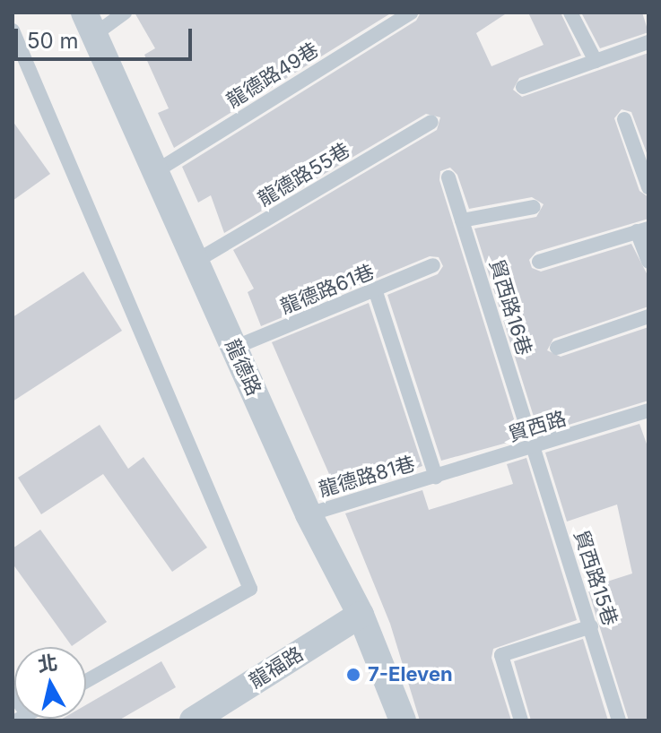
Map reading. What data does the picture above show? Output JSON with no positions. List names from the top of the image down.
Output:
{
  "streets": {
    "street": ["龍德路", "龍福路"],
    "lane": [
      "龍德路49巷",
      "龍德路55巷",
      "龍德路61巷",
      "貿西路16巷",
      "貿西路",
      "龍德路81巷",
      "貿西路15巷"
    ]
  },
  "crossings": [
    ["龍德路49巷", "龍德路"],
    ["龍德路55巷", "龍德路"],
    ["龍德路61巷", "龍德路"],
    ["貿西路16巷", "貿西路"],
    ["貿西路16巷", "貿西路15巷"],
    ["龍德路", "龍德路81巷"],
    ["龍德路", "龍福路"],
    ["貿西路", "龍德路81巷"],
    ["貿西路", "貿西路15巷"]
  ],
  "places": ["7-Eleven"],
  "scale_bar": "50 m",
  "north": "top"
}
